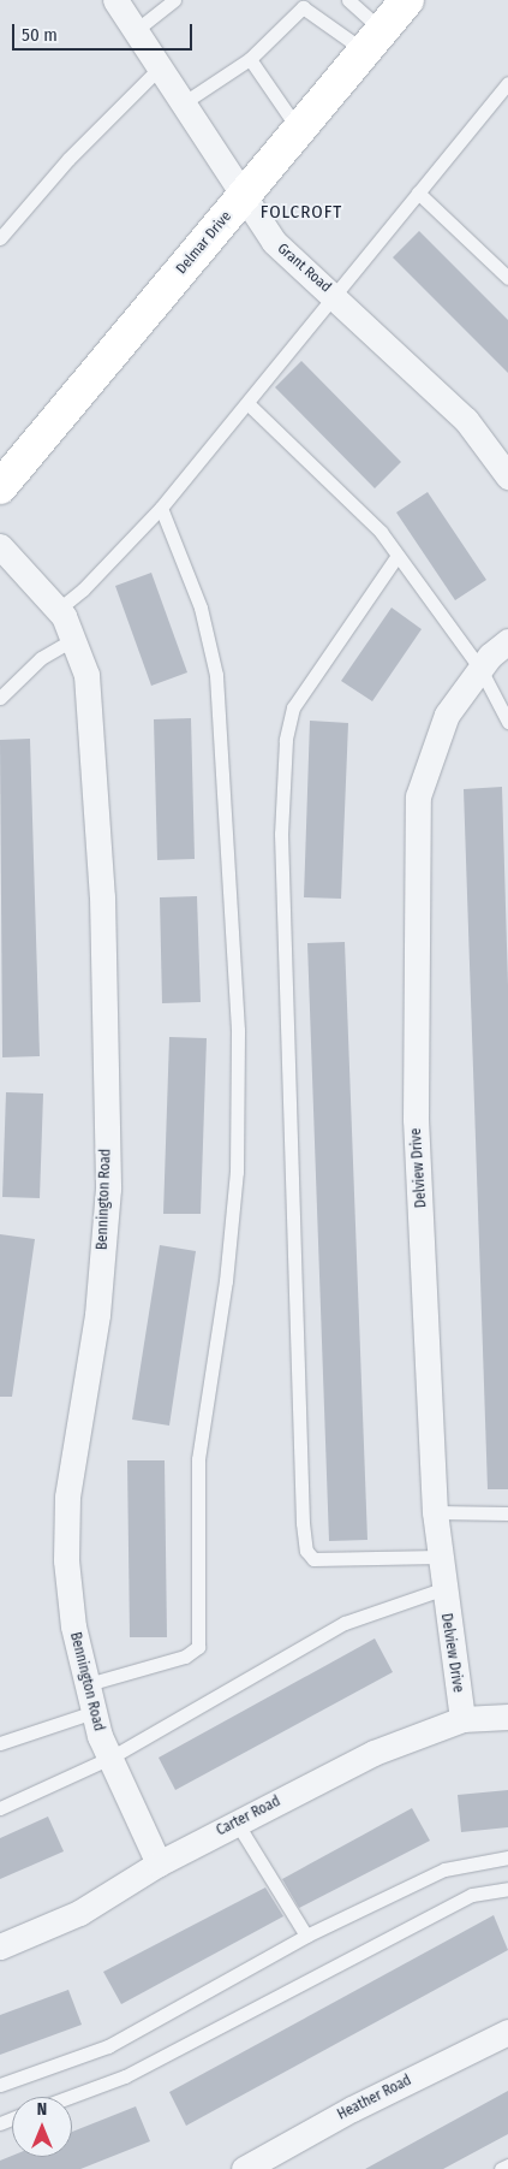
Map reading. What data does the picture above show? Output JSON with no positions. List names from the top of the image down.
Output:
{
  "streets": {
    "street": [
      "Delmar Drive",
      "Grant Road",
      "Delview Drive",
      "Bennington Road",
      "Carter Road",
      "Heather Road"
    ]
  },
  "crossings": [
    ["Delmar Drive", "Grant Road"],
    ["Delview Drive", "Carter Road"],
    ["Bennington Road", "Carter Road"]
  ],
  "districts": ["FOLCROFT"],
  "scale_bar": "50 m",
  "north": "top"
}
